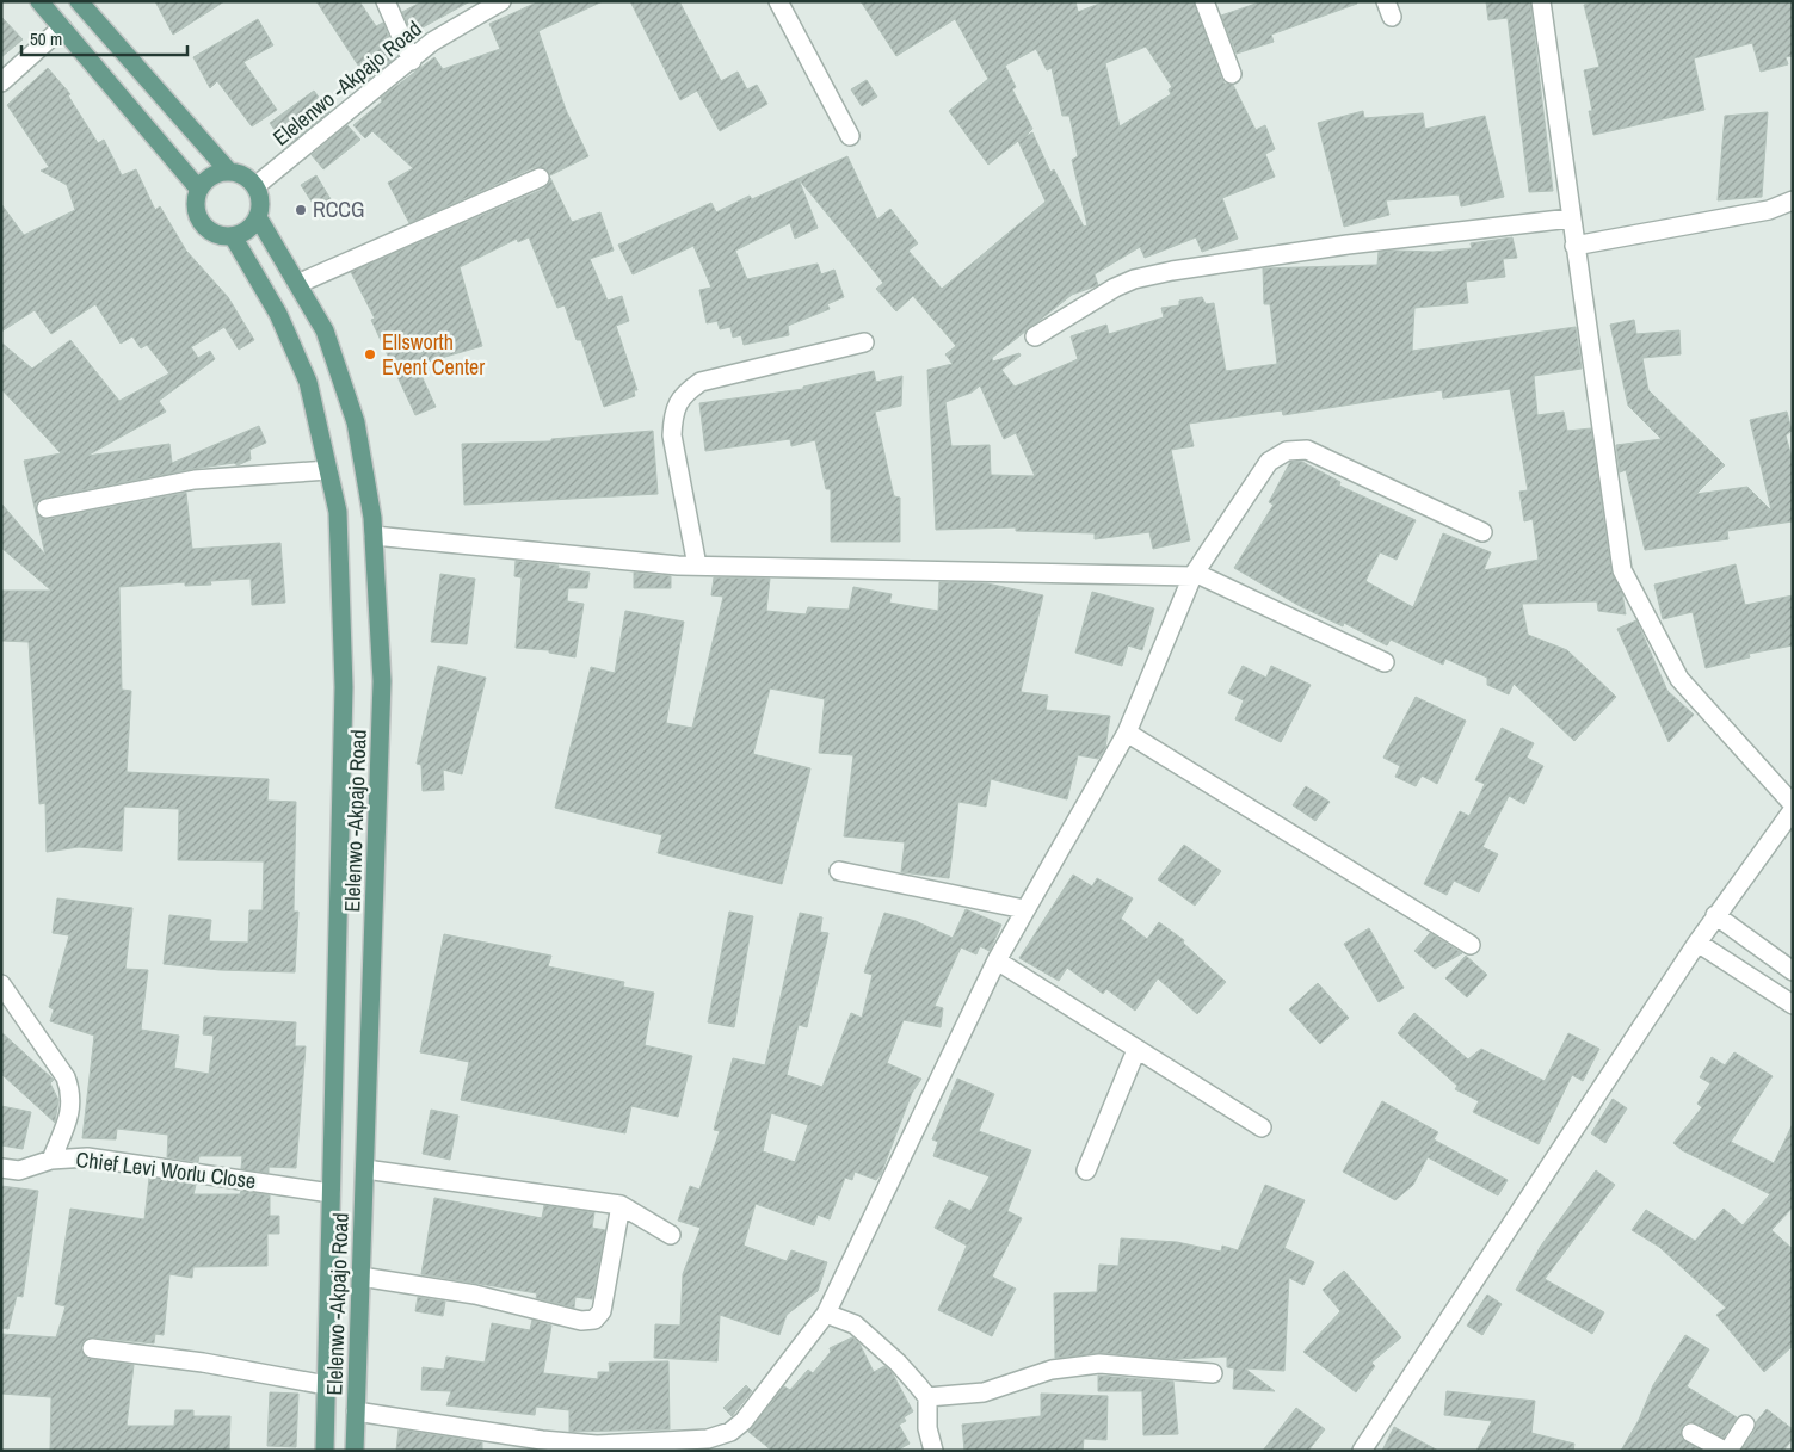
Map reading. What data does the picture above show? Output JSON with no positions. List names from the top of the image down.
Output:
{
  "streets": {
    "main road": ["Elelenwo -Akpajo Road"],
    "street": ["Chief Levi Worlu Close"]
  },
  "crossings": [
    ["Elelenwo -Akpajo Road", "Chief Levi Worlu Close"]
  ],
  "places": ["RCCG", "Ellsworth Event Center"],
  "scale_bar": "50 m"
}
